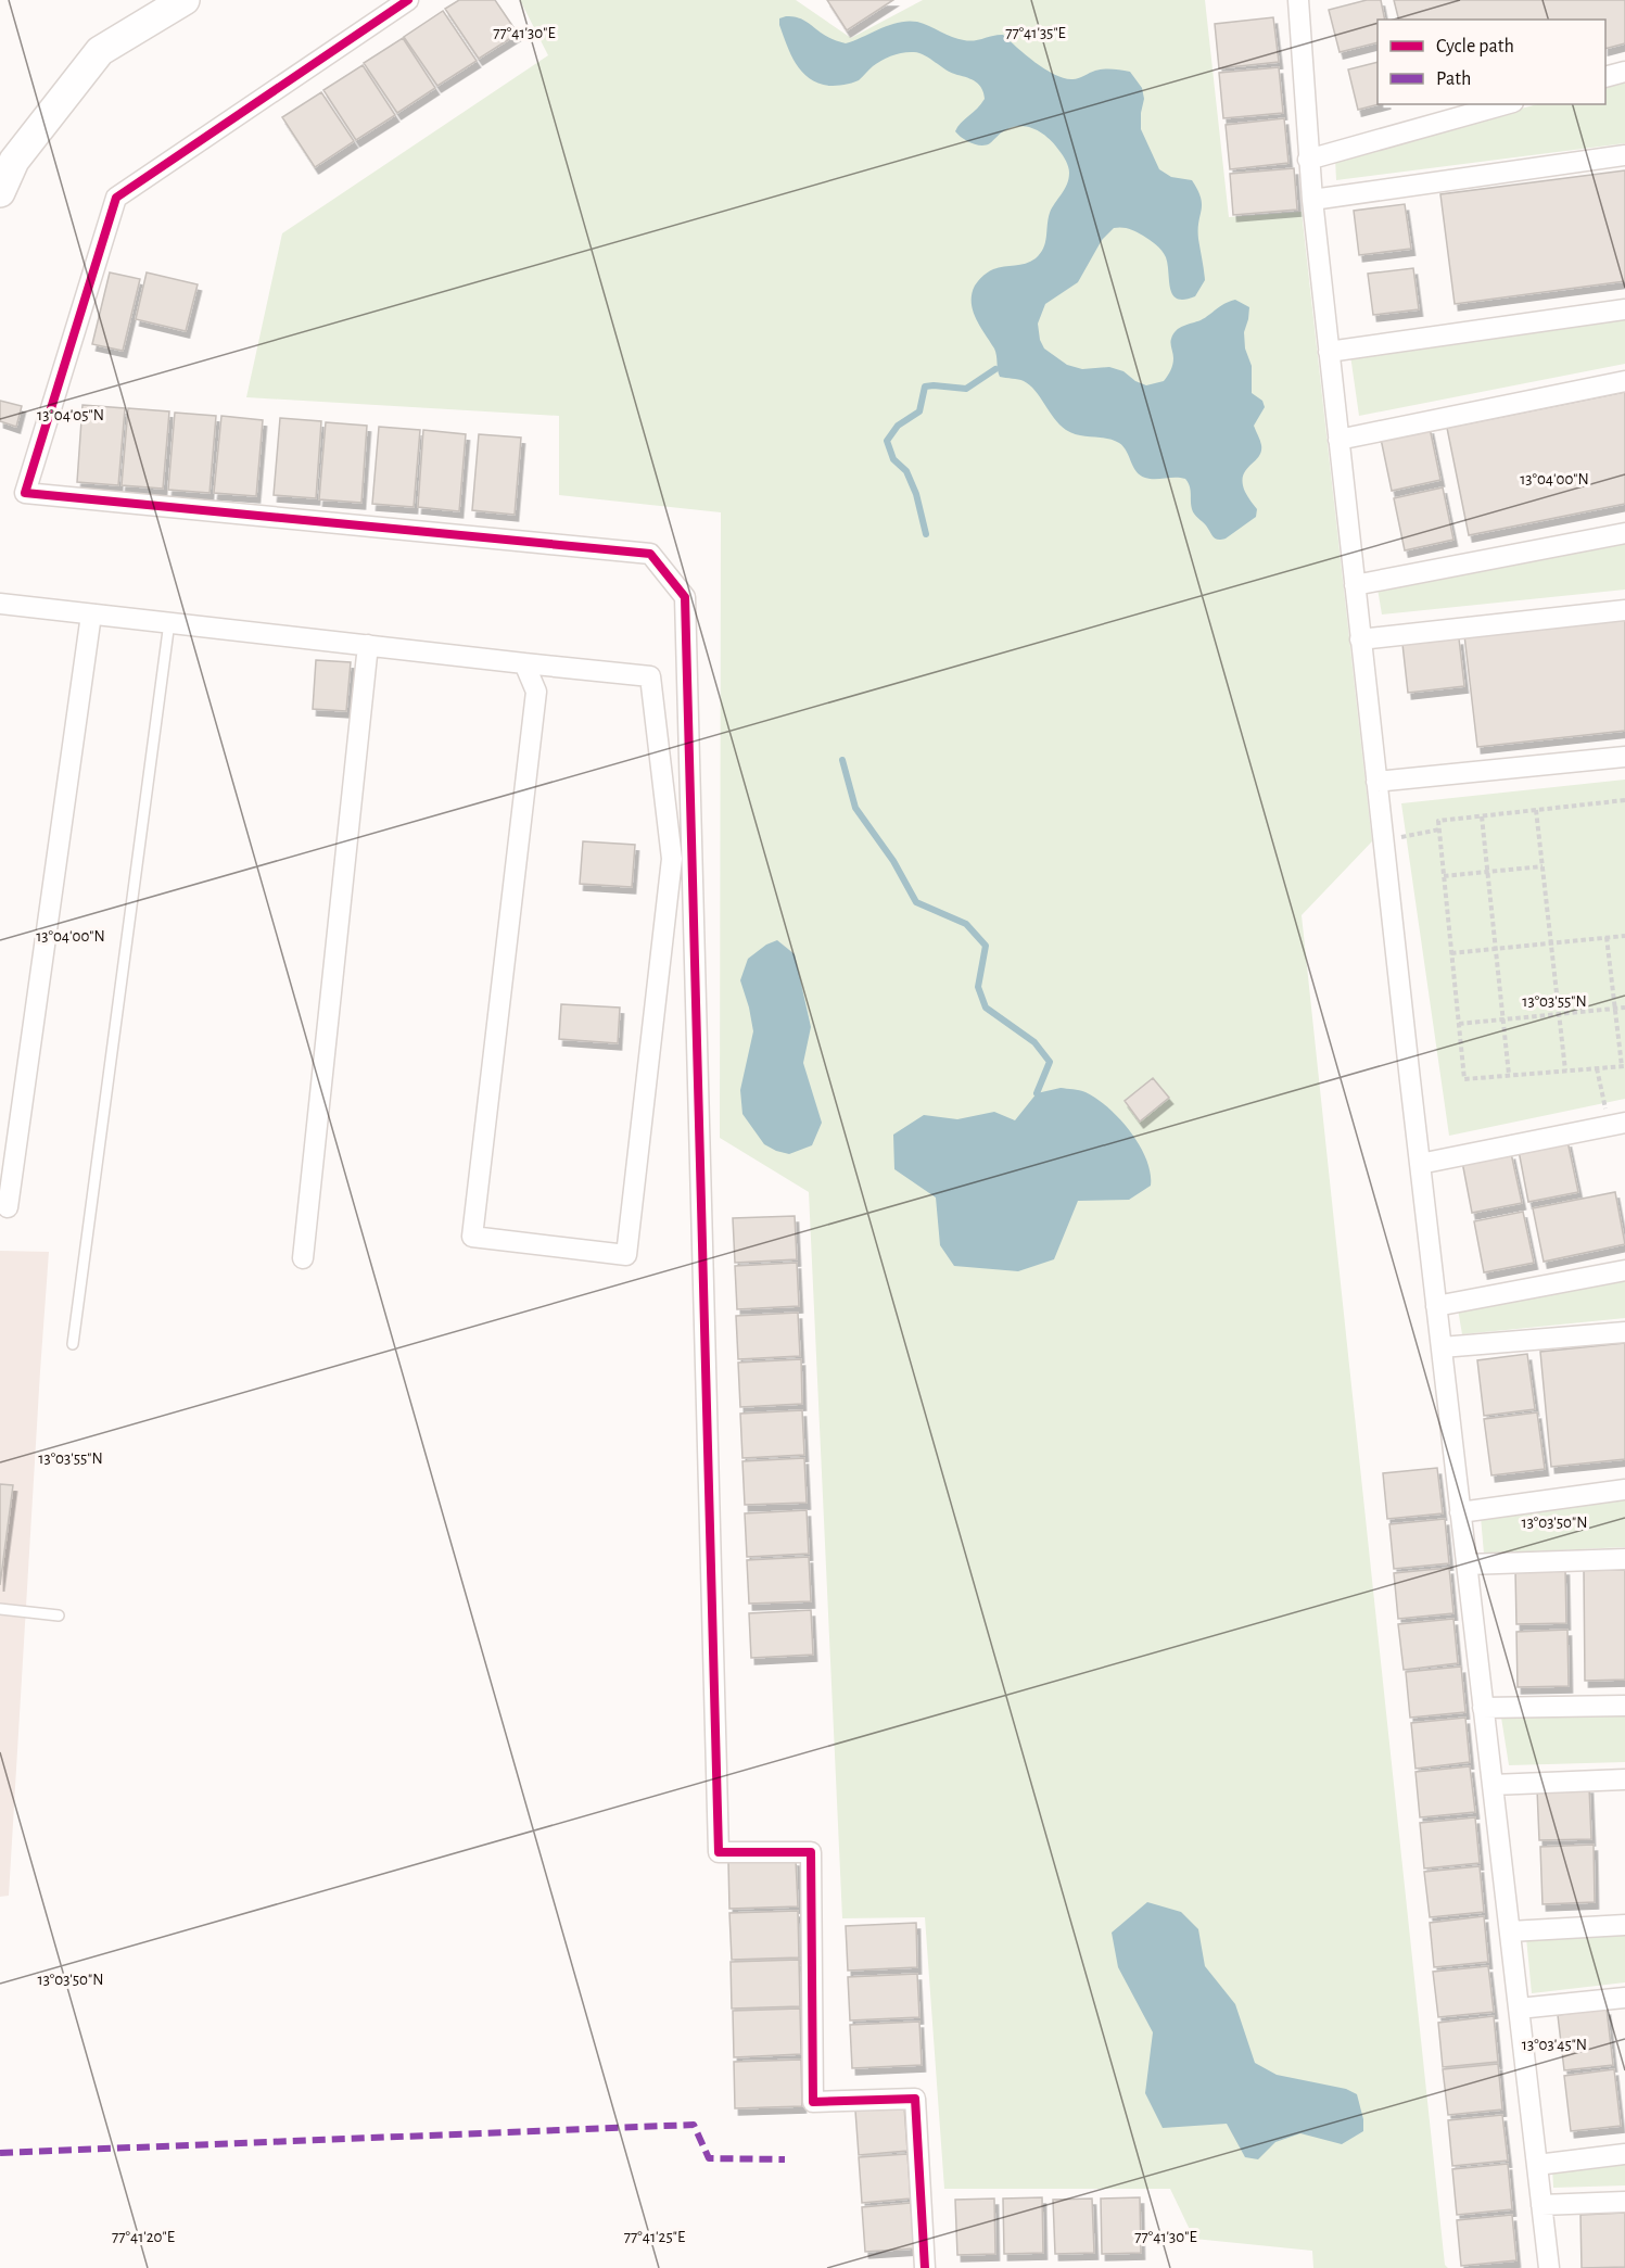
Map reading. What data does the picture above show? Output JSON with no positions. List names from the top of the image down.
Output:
{
  "legend": ["Cycle path", "Path"],
  "coordinates": [
    "77°41'30\"E",
    "77°41'35\"E",
    "13°04'05\"N",
    "13°04'00\"N",
    "13°03'55\"N",
    "13°03'50\"N",
    "13°03'45\"N",
    "77°41'20\"E",
    "77°41'25\"E"
  ]
}
